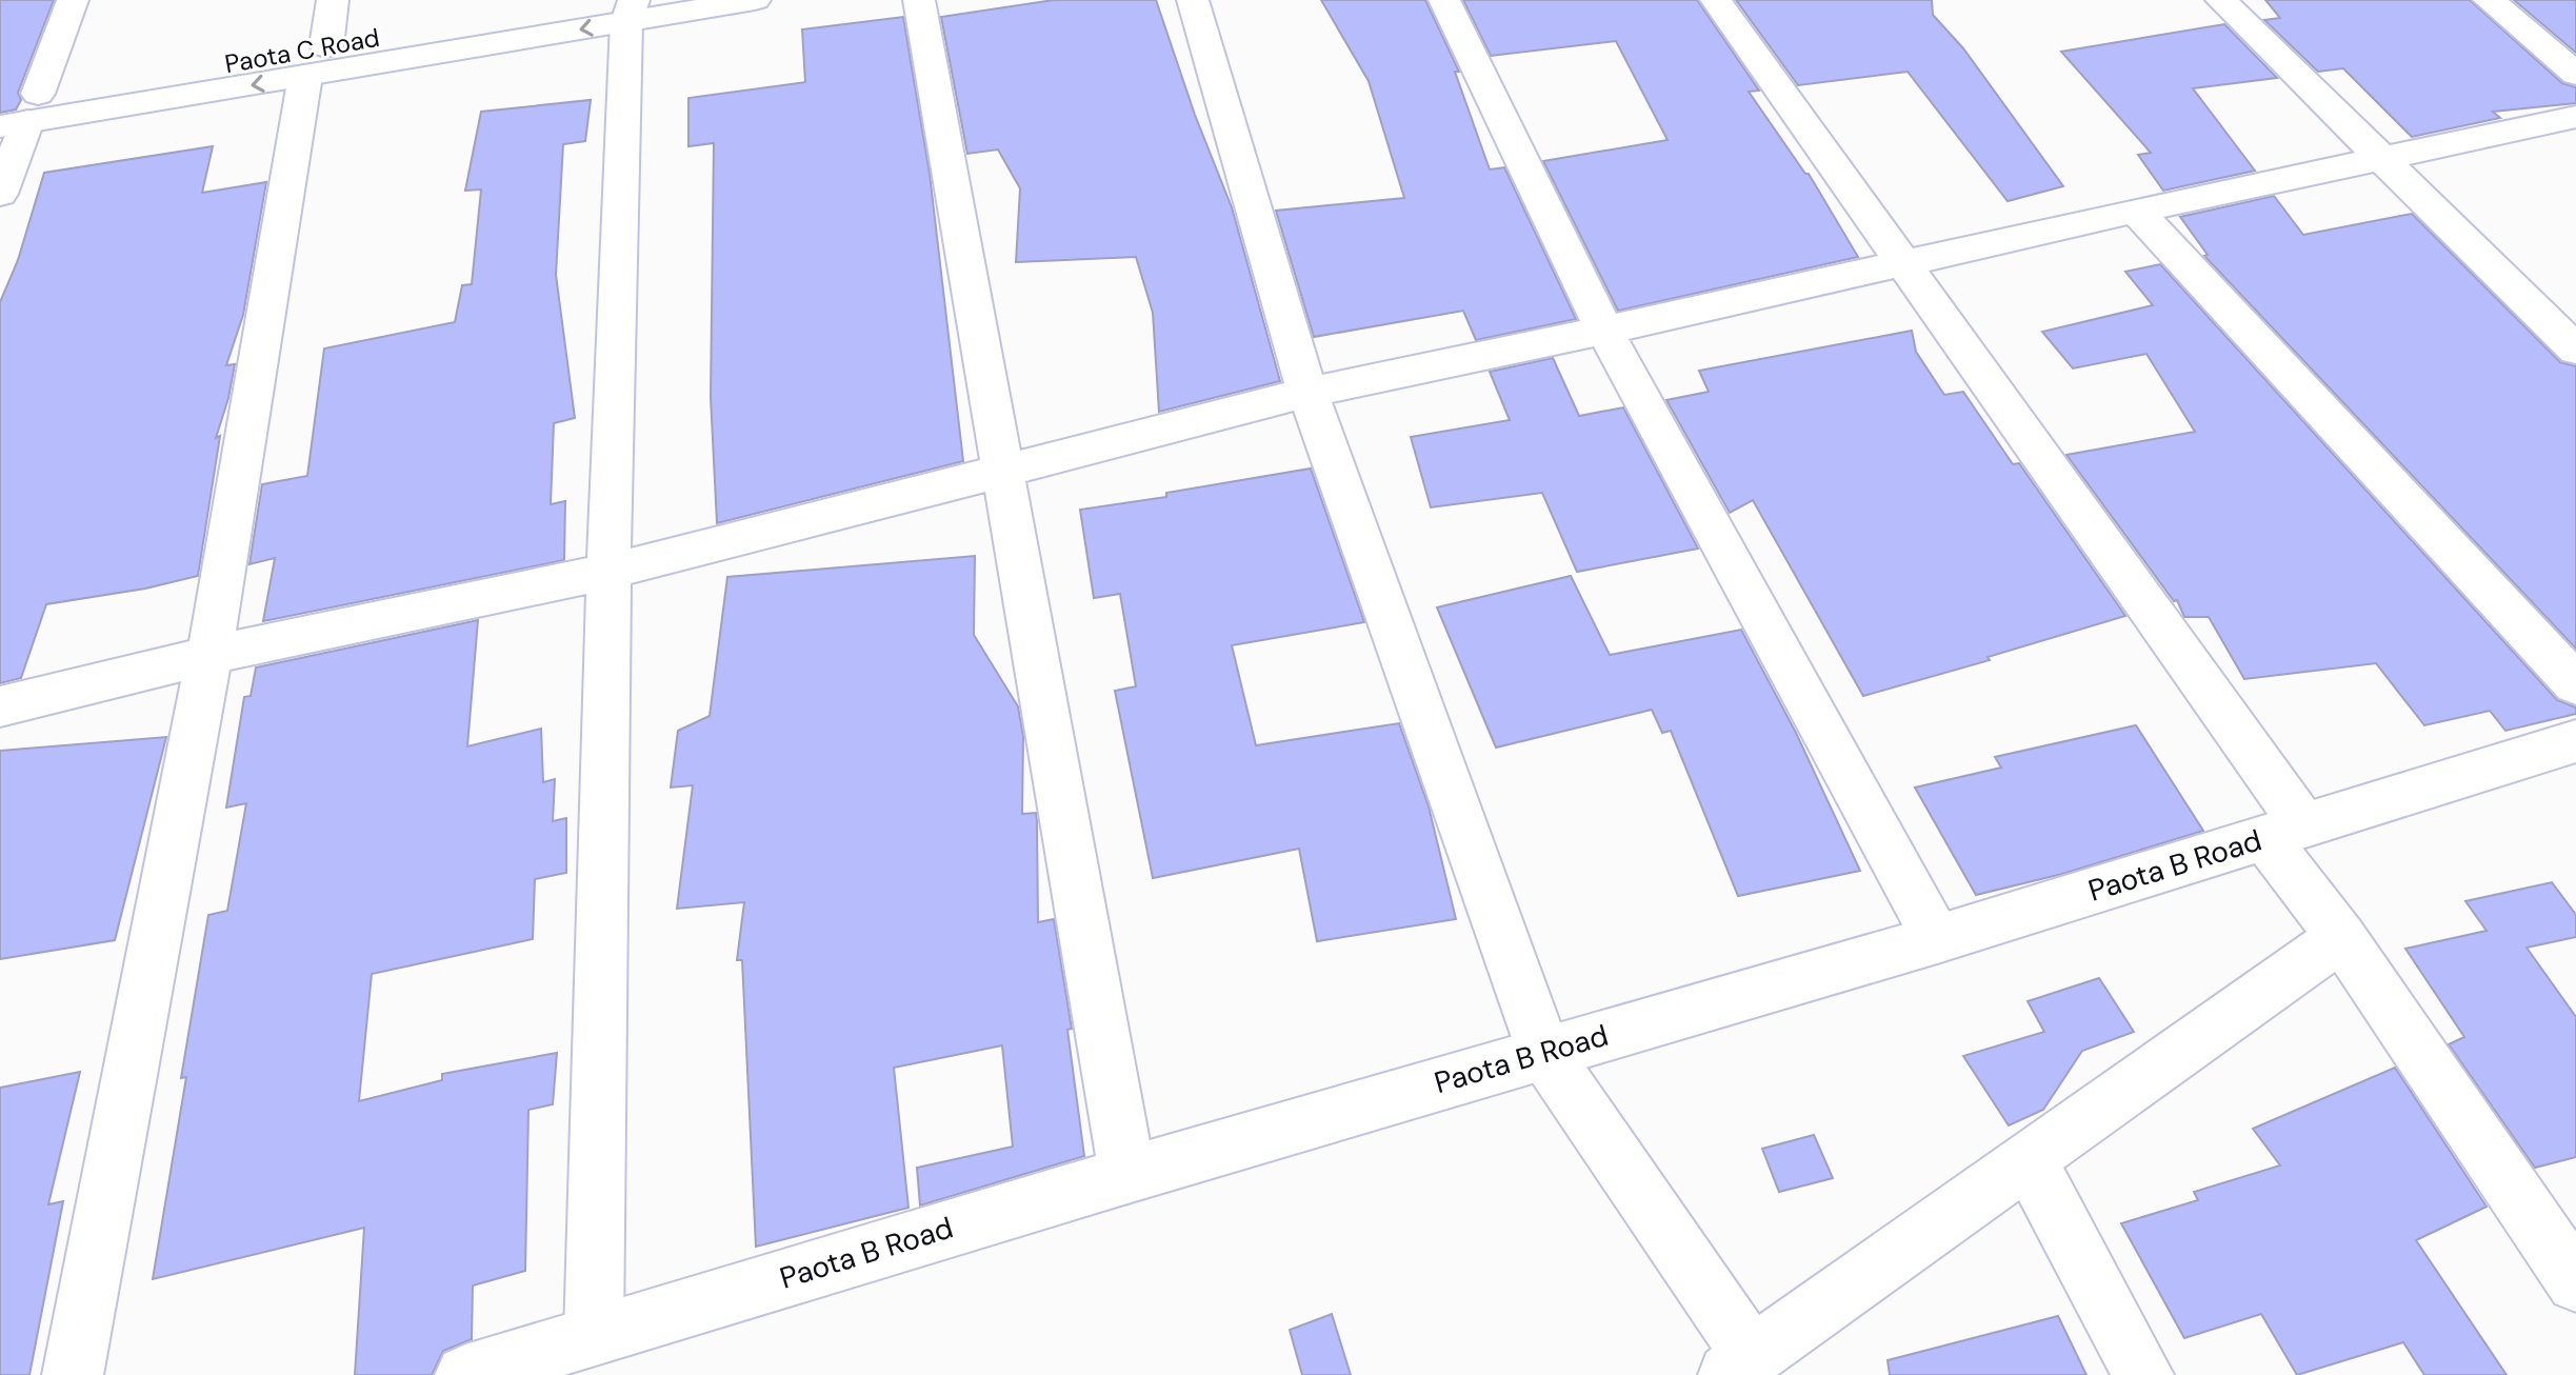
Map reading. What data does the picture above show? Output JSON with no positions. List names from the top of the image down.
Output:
{
  "streets": {
    "street": ["Paota B Road"]
  }
}
